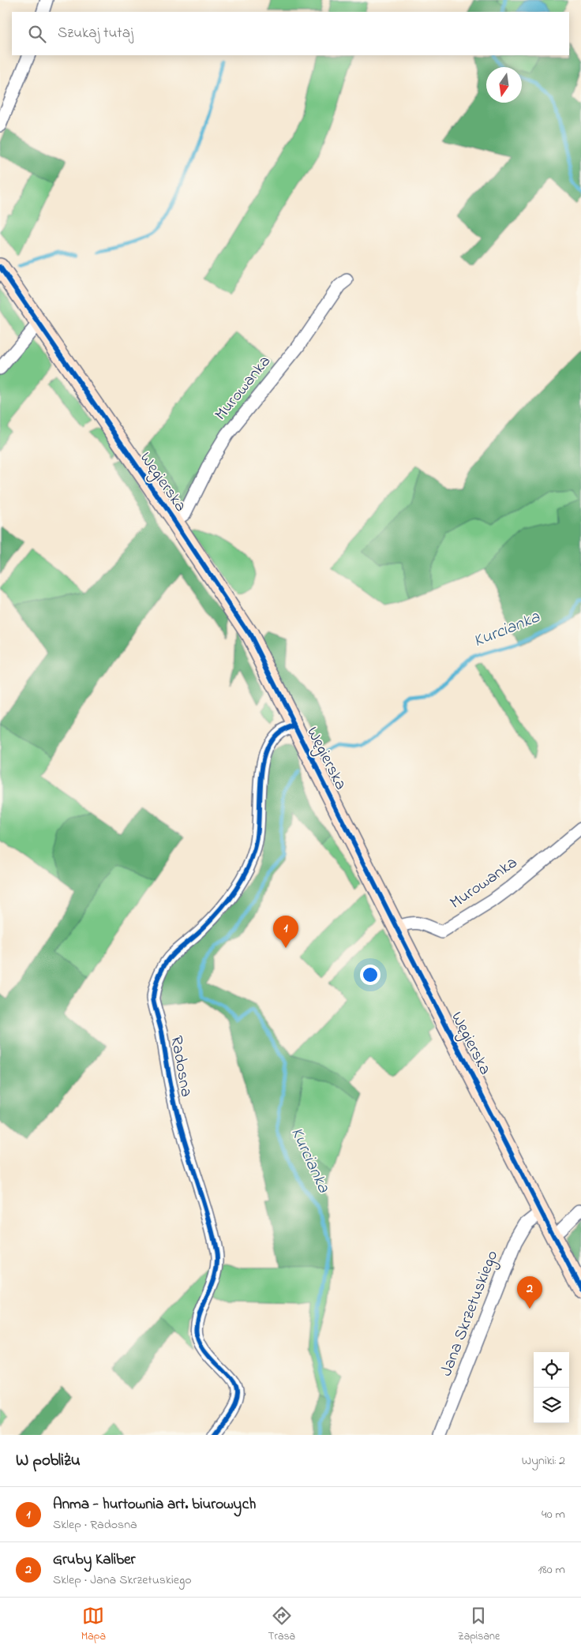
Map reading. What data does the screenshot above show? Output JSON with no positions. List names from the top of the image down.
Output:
{
  "streets": {
    "main road": ["Węgierska"],
    "street": ["Murowanka", "Radosna", "Jana Skrzetuskiego"]
  },
  "crossings": [
    ["Murowanka", "Węgierska"],
    ["Węgierska", "Radosna"],
    ["Węgierska", "Jana Skrzetuskiego"]
  ],
  "water": ["Kurcianka"],
  "north": "bottom",
  "page": {
    "search": "Szukaj tutaj",
    "pins": ["1", "2"],
    "heading": ["W pobliżu", "Wyniki: 2"],
    "list": [
      {
        "mark": "1",
        "name": "Anma - hurtownia art. biurowych",
        "note": "Sklep · Radosna",
        "value": "40 m"
      },
      {
        "mark": "2",
        "name": "Gruby Kaliber",
        "note": "Sklep · Jana Skrzetuskiego",
        "value": "180 m"
      }
    ],
    "nav": ["Mapa", "Trasa", "Zapisane"]
  }
}
